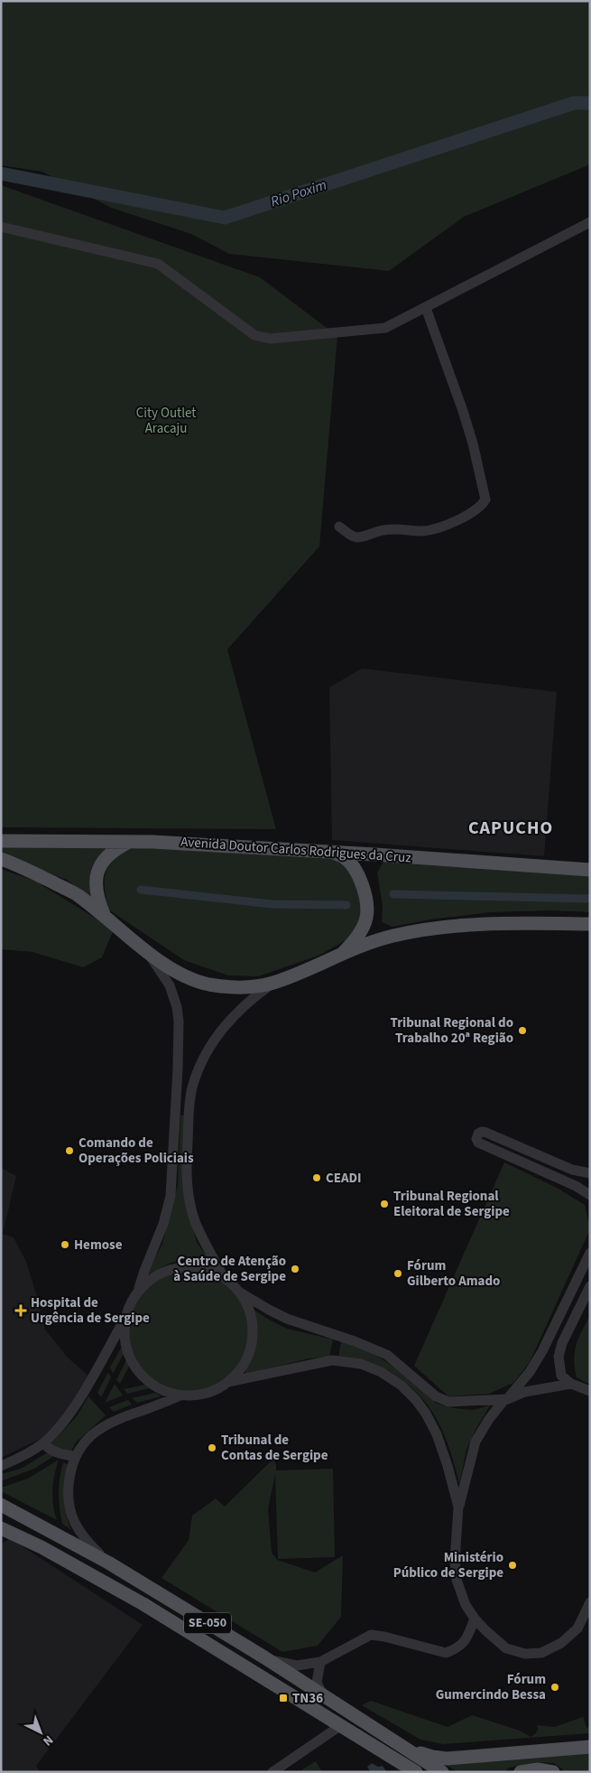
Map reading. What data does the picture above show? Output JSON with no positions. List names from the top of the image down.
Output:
{
  "streets": {
    "main road": ["Avenida Doutor Carlos Rodrigues da Cruz", "SE-050"]
  },
  "districts": ["CAPUCHO"],
  "water": ["Rio Poxim"],
  "parks": ["City Outlet Aracaju"],
  "places": {
    "other": [
      "Tribunal Regional do Trabalho 20ª Região",
      "Comando de Operações Policiais",
      "CEADI",
      "Tribunal Regional Eleitoral de Sergipe",
      "Hemose",
      "Centro de Atenção à Saúde de Sergipe",
      "Fórum Gilberto Amado",
      "Tribunal de Contas de Sergipe",
      "Ministério Público de Sergipe",
      "Fórum Gumercindo Bessa"
    ],
    "health": ["Hospital de Urgência de Sergipe"],
    "transit": ["TN36"]
  },
  "north": "bottom right"
}
